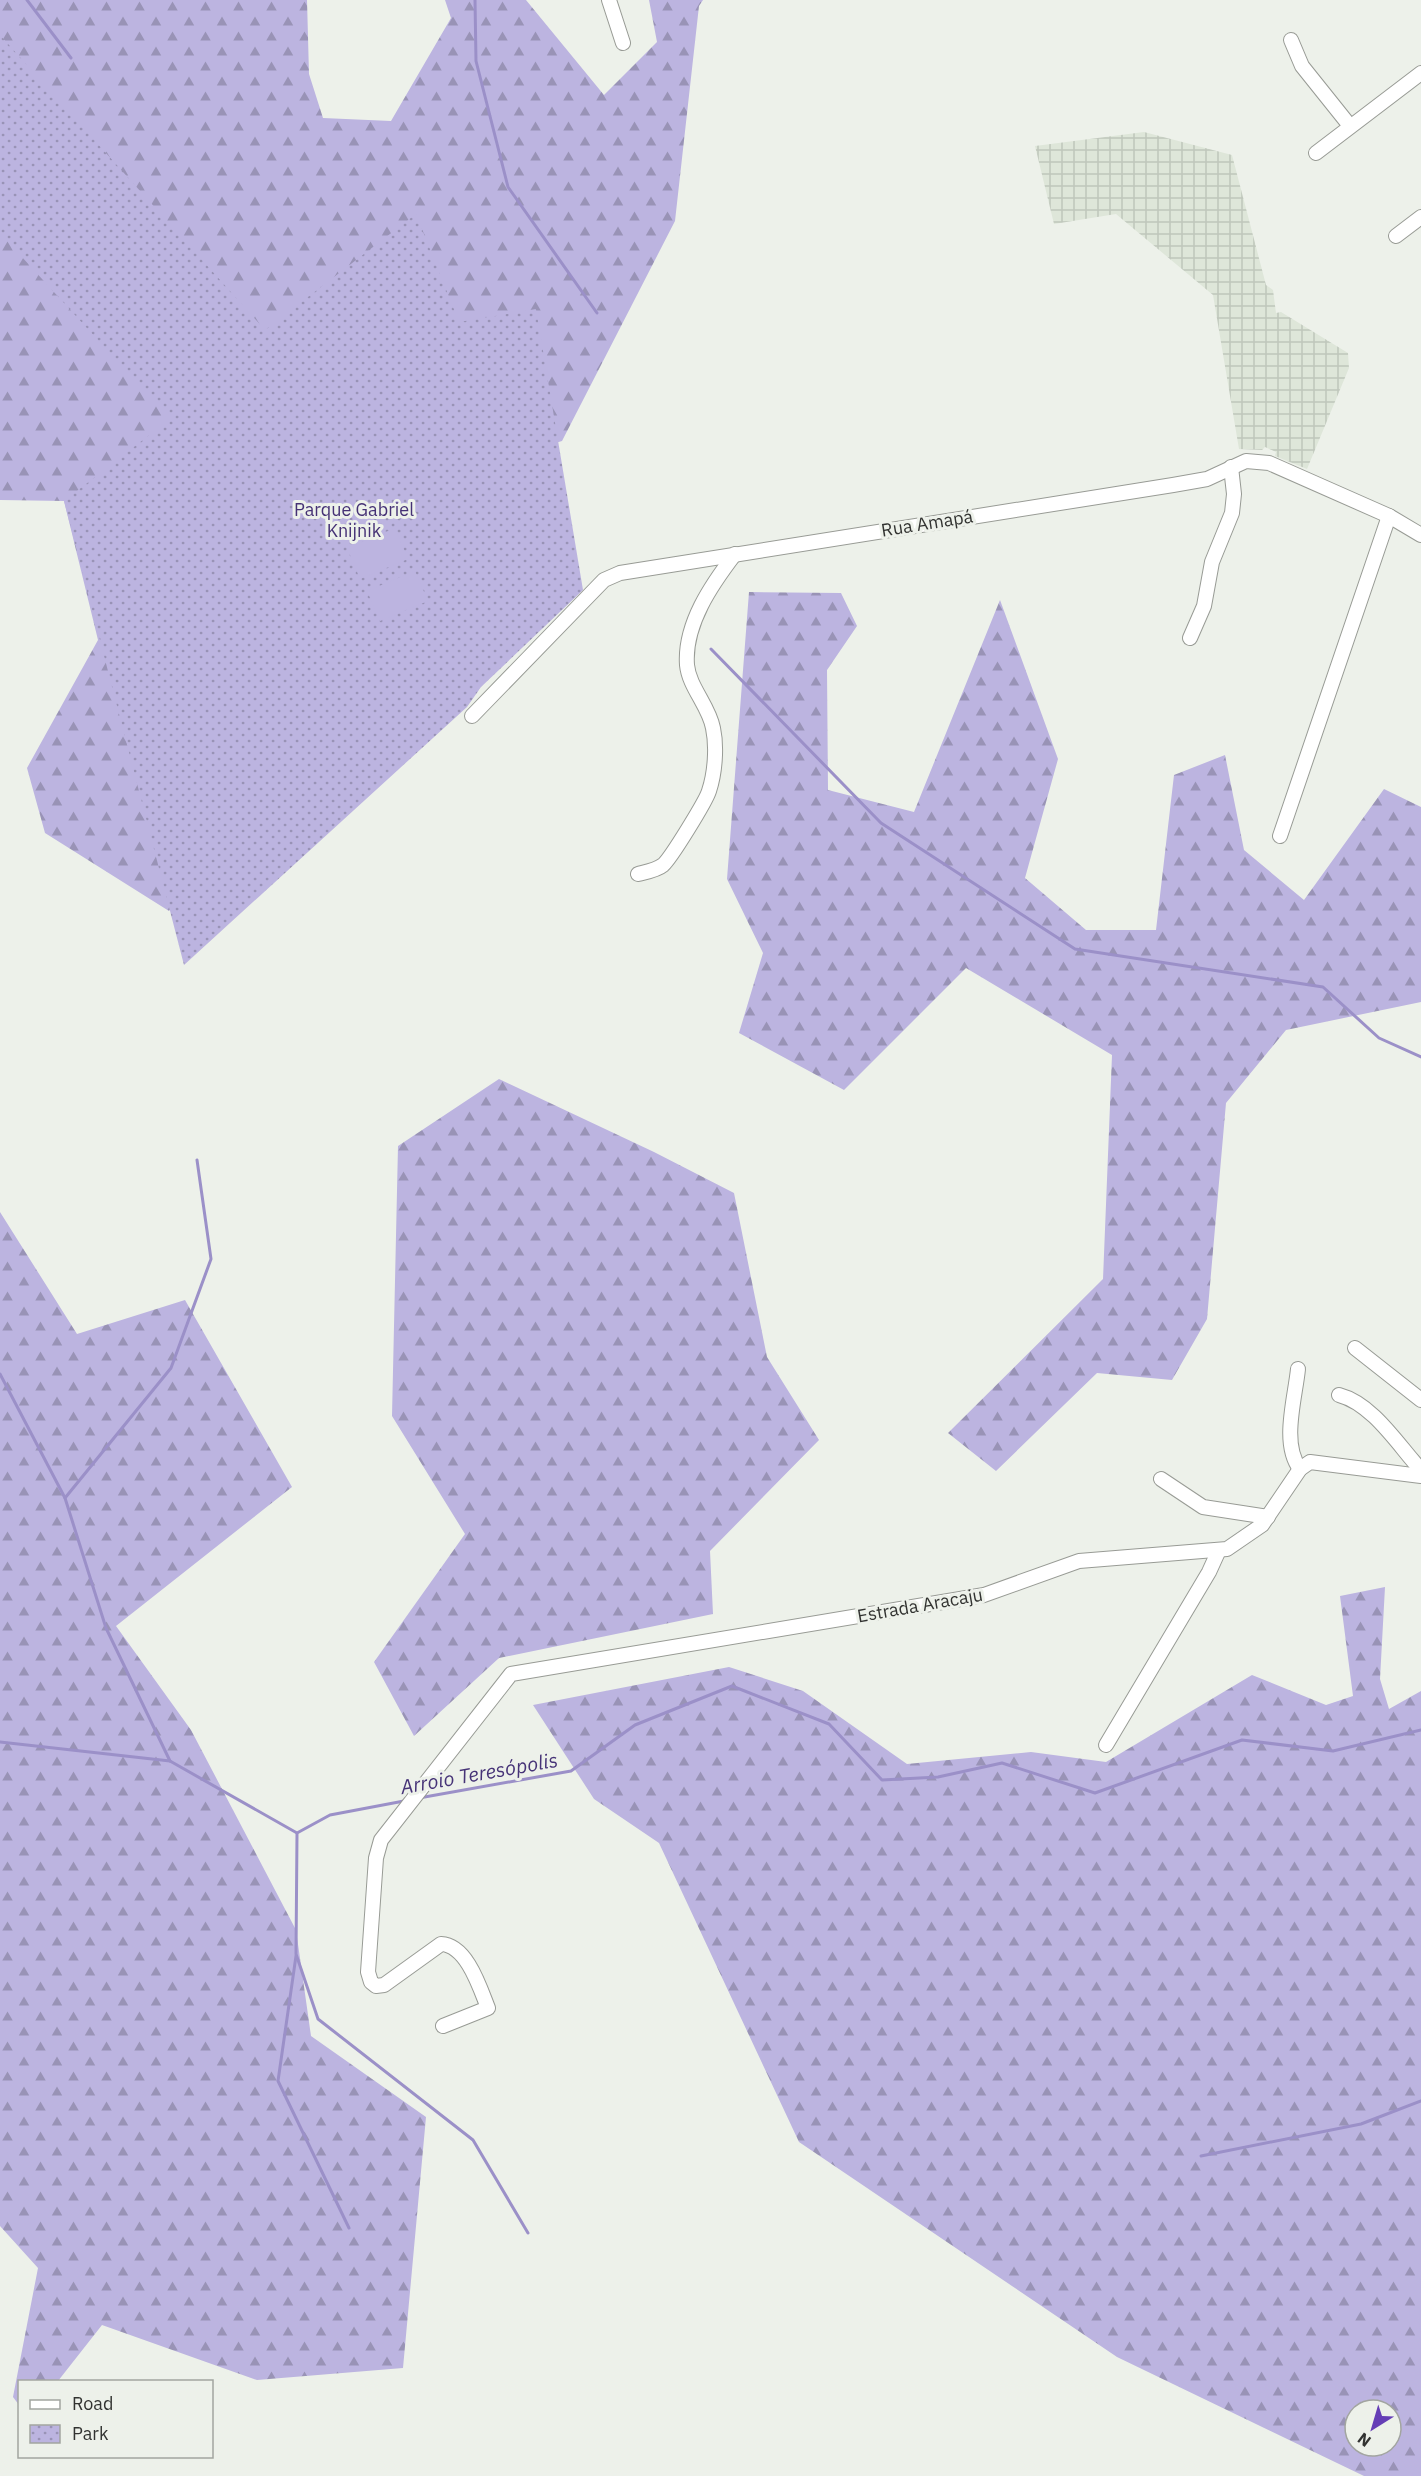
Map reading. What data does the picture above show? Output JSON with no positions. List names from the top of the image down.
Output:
{
  "streets": {
    "street": ["Rua Amapá", "Estrada Aracaju"]
  },
  "water": ["Arroio Teresópolis"],
  "parks": ["Parque Gabriel Knijnik"],
  "legend": ["Road", "Park"],
  "north": "bottom left"
}
